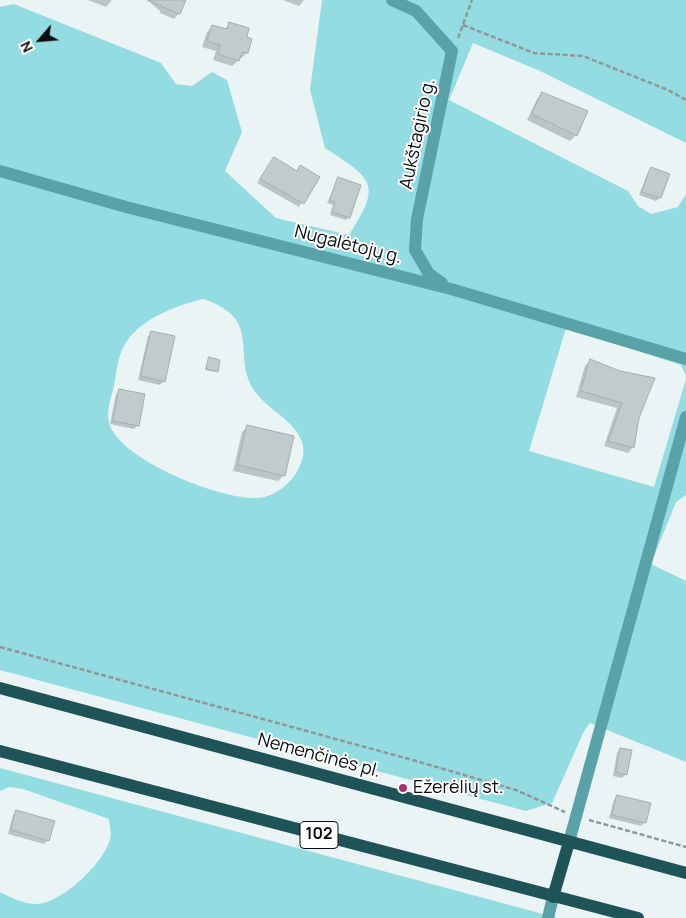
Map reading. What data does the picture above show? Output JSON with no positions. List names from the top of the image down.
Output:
{
  "streets": {
    "main road": ["Nemenčinės pl.", "102"],
    "street": ["Aukštagirio g.", "Nugalėtojų g."]
  },
  "crossings": [
    ["Aukštagirio g.", "Nugalėtojų g."]
  ],
  "places": ["Ežerėlių st."],
  "north": "bottom left"
}
